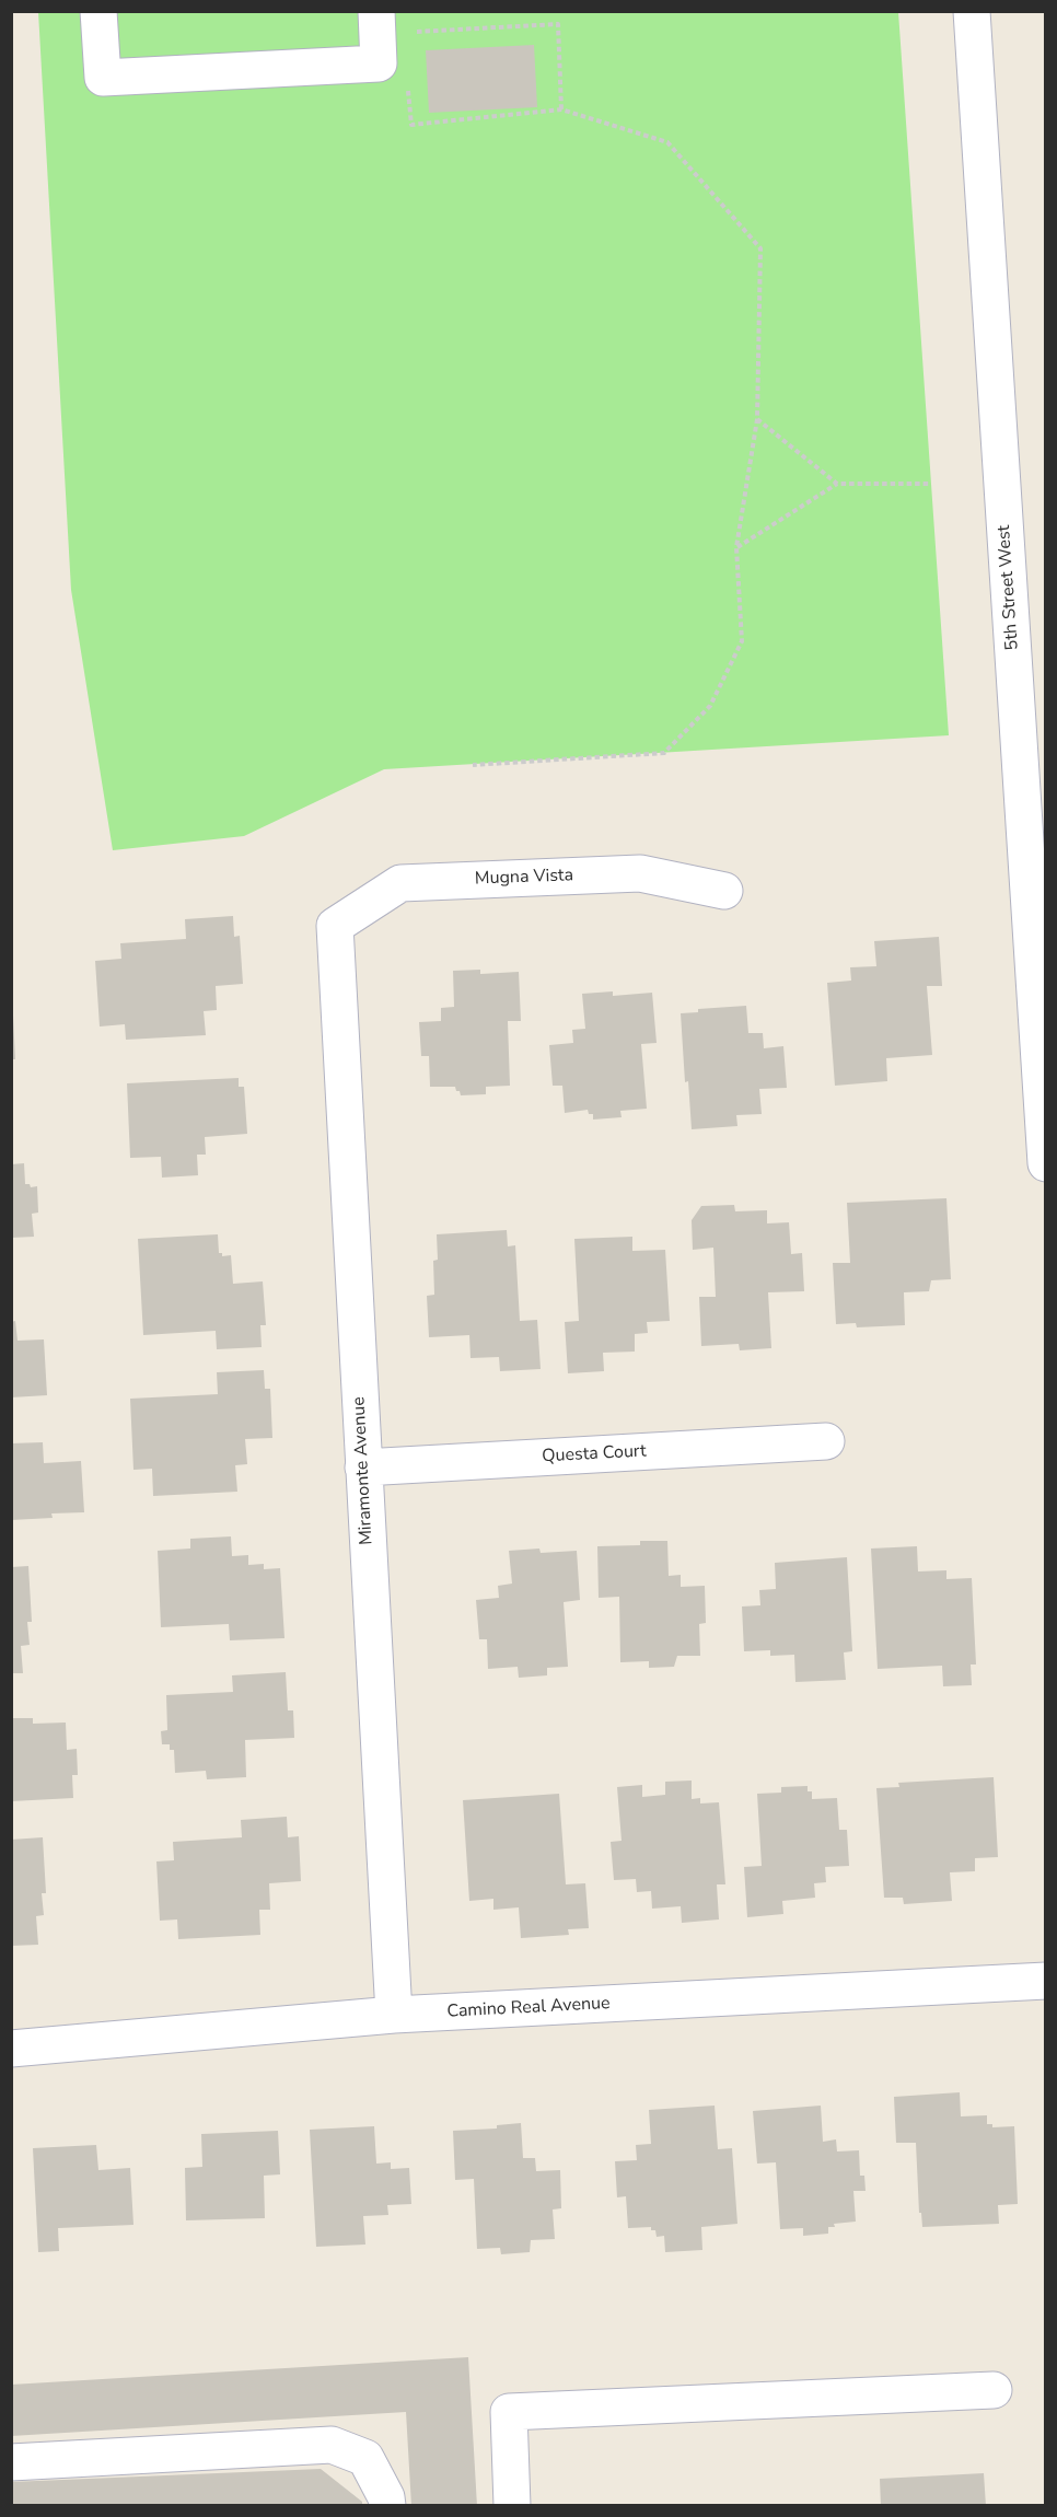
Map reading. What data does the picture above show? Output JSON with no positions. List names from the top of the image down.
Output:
{
  "streets": {
    "street": [
      "5th Street West",
      "Mugna Vista",
      "Questa Court",
      "Miramonte Avenue",
      "Camino Real Avenue"
    ]
  },
  "crossings": [
    ["Mugna Vista", "Miramonte Avenue"],
    ["Questa Court", "Miramonte Avenue"],
    ["Miramonte Avenue", "Camino Real Avenue"]
  ]
}
